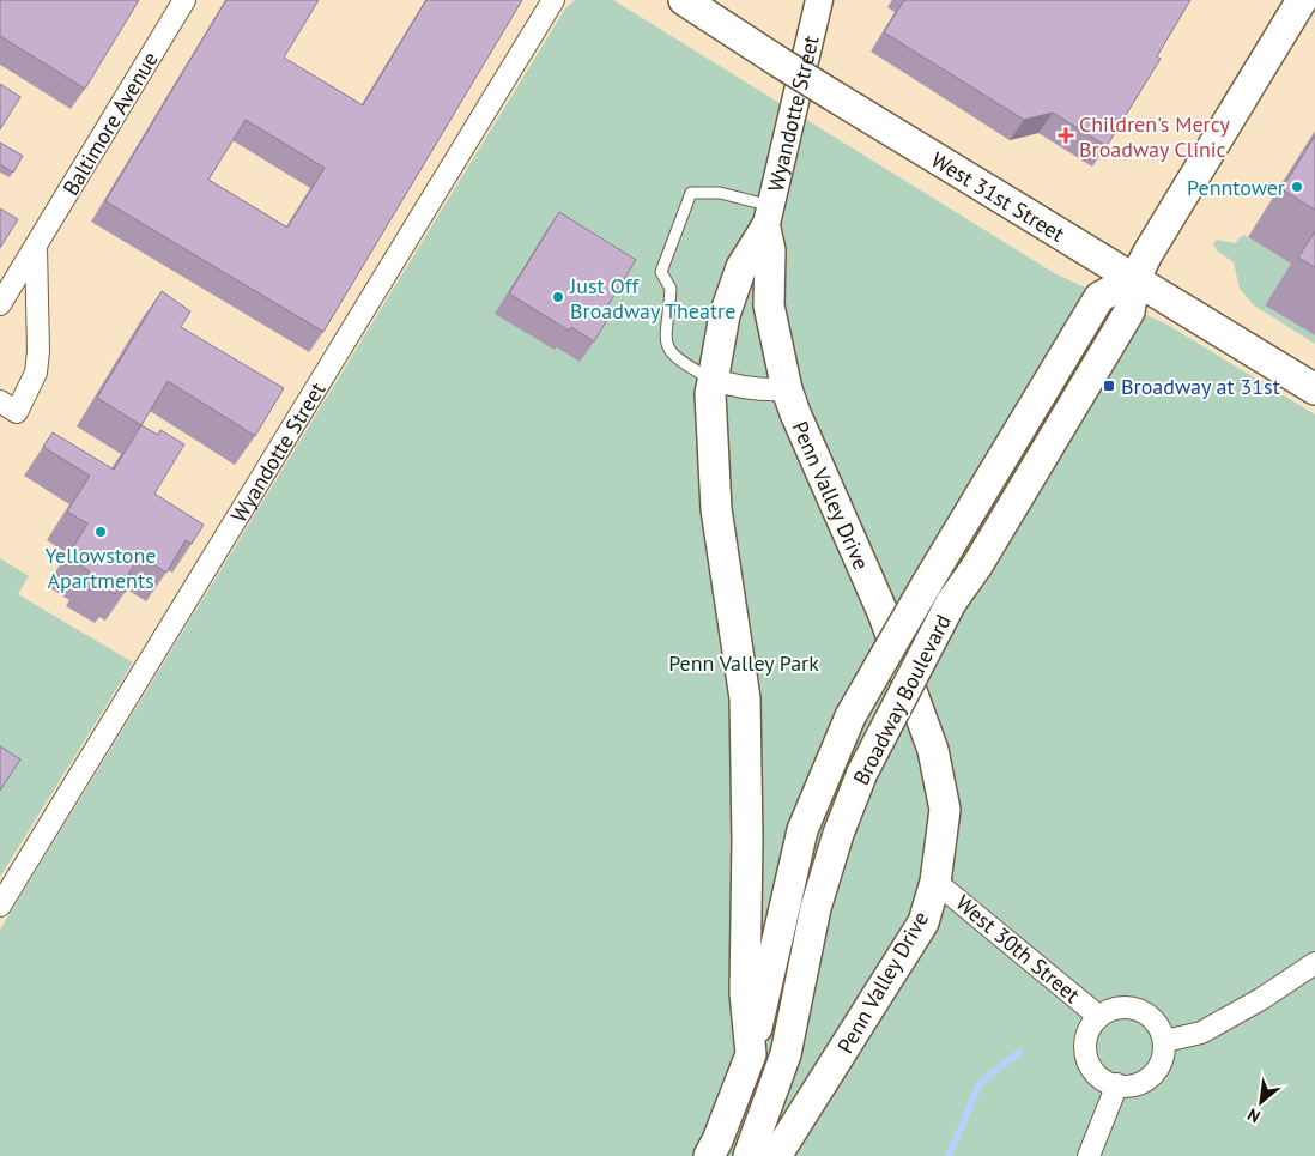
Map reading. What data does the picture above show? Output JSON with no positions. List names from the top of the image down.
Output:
{
  "streets": {
    "main road": ["West 31st Street", "Penn Valley Drive", "Broadway Boulevard"],
    "street": ["Wyandotte Street", "Baltimore Avenue", "West 30th Street"]
  },
  "crossings": [
    ["Wyandotte Street", "Penn Valley Drive"],
    ["West 31st Street", "Broadway Boulevard"],
    ["Penn Valley Drive", "West 30th Street"]
  ],
  "parks": ["Penn Valley Park"],
  "places": {
    "health": ["Children's Mercy Broadway Clinic"],
    "other": ["Penntower", "Just Off Broadway Theatre", "Yellowstone Apartments"],
    "transit": ["Broadway at 31st"]
  },
  "north": "bottom left"
}
